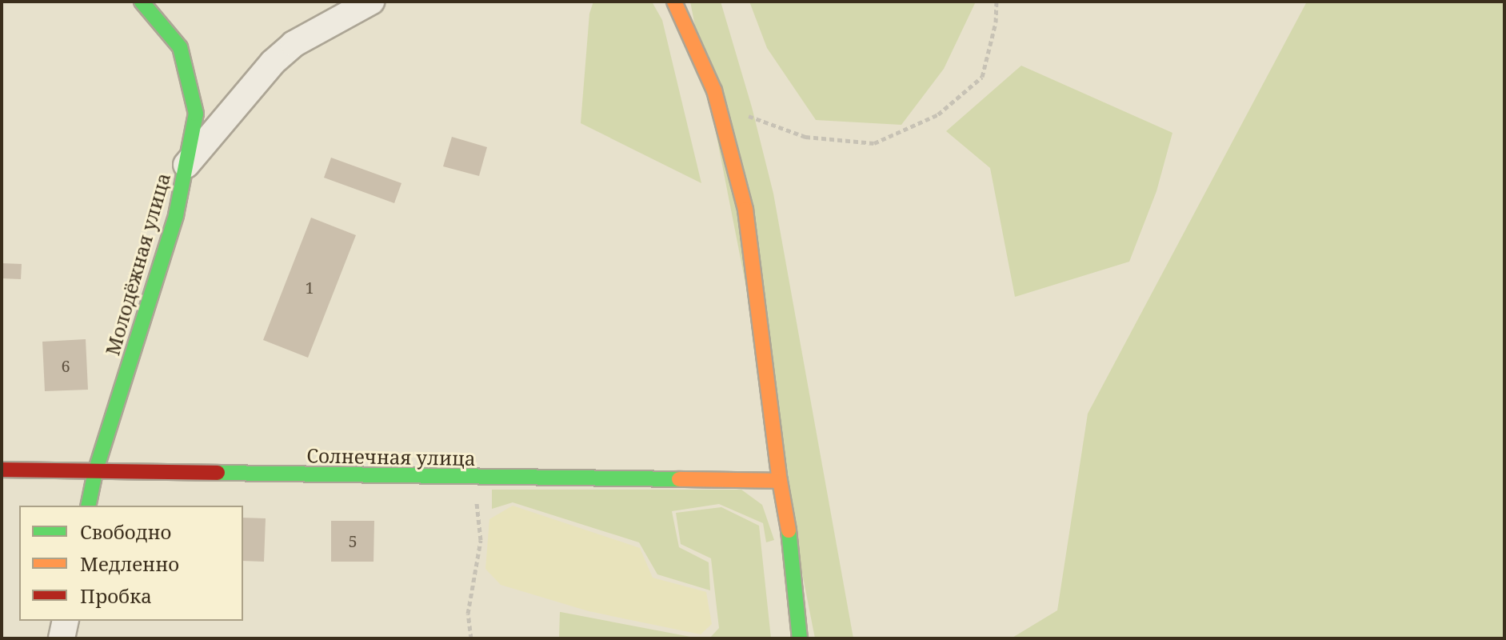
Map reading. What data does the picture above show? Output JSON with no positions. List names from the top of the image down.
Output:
{
  "streets": {
    "street": ["Молодёжная улица", "Солнечная улица"]
  },
  "crossings": [
    ["Молодёжная улица", "Солнечная улица"]
  ],
  "house_numbers": ["1", "6", "5"],
  "legend": ["Свободно", "Медленно", "Пробка"]
}
